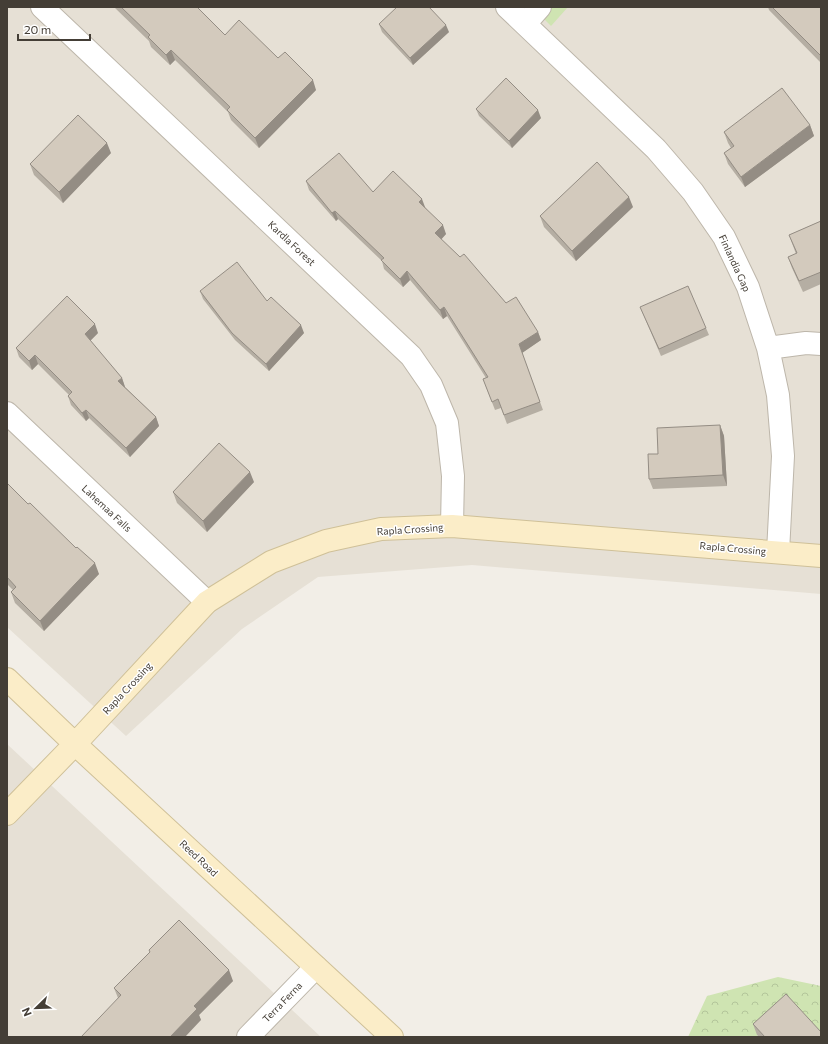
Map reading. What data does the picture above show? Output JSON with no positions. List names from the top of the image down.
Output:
{
  "streets": {
    "street": [
      "Kardla Forest",
      "Finlandia Gap",
      "Lahemaa Falls",
      "Rapla Crossing",
      "Reed Road",
      "Terra Ferna"
    ]
  },
  "crossings": [
    ["Kardla Forest", "Rapla Crossing"],
    ["Finlandia Gap", "Rapla Crossing"],
    ["Lahemaa Falls", "Rapla Crossing"],
    ["Rapla Crossing", "Reed Road"],
    ["Reed Road", "Terra Ferna"]
  ],
  "scale_bar": "20 m",
  "north": "bottom left"
}
